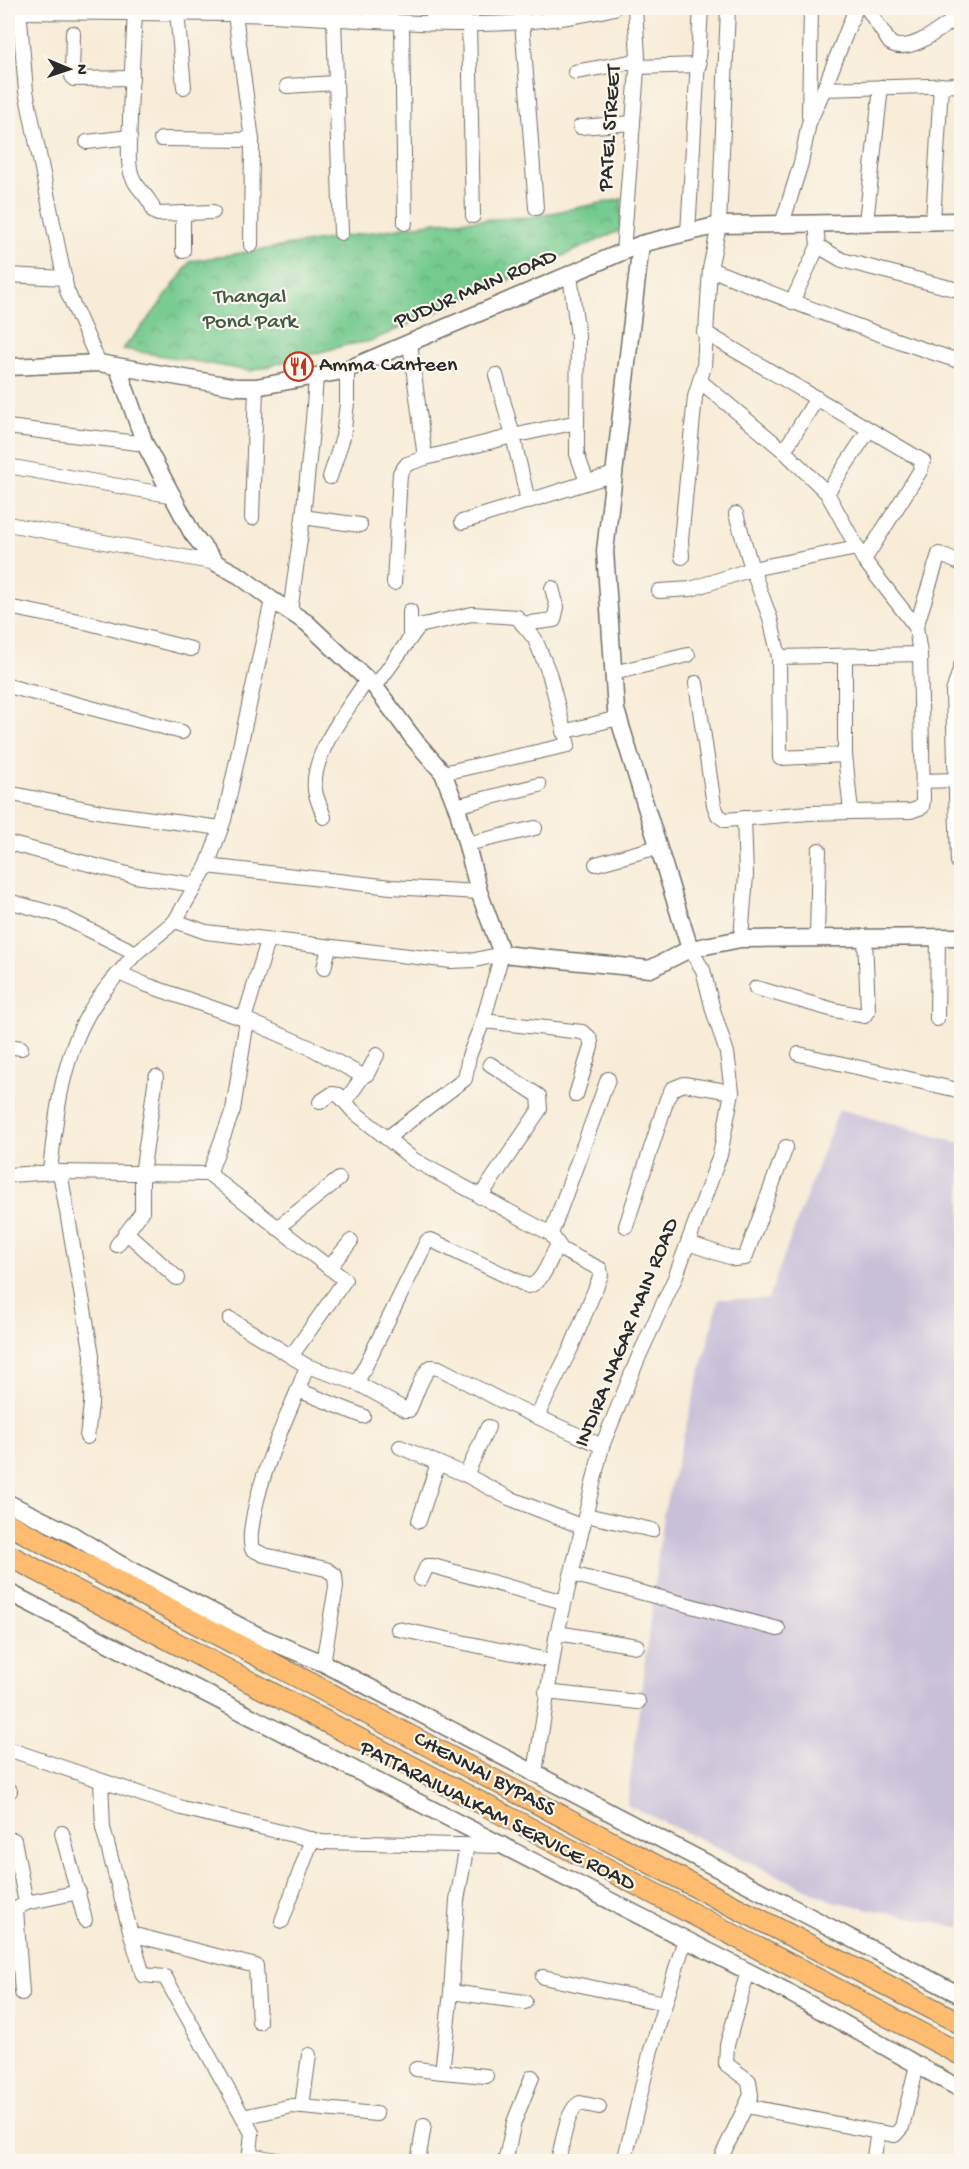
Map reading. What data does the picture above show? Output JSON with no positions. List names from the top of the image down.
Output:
{
  "streets": {
    "highway": ["CHENNAI BYPASS"],
    "street": [
      "PATEL STREET",
      "PUDUR MAIN ROAD",
      "INDIRA NAGAR MAIN ROAD",
      "PATTARAIWALKAM SERVICE ROAD"
    ]
  },
  "crossings": [
    ["PATEL STREET", "PUDUR MAIN ROAD"]
  ],
  "parks": ["Thangal Pond Park"],
  "places": {
    "restaurant": ["Amma Canteen"]
  },
  "north": "right"
}
